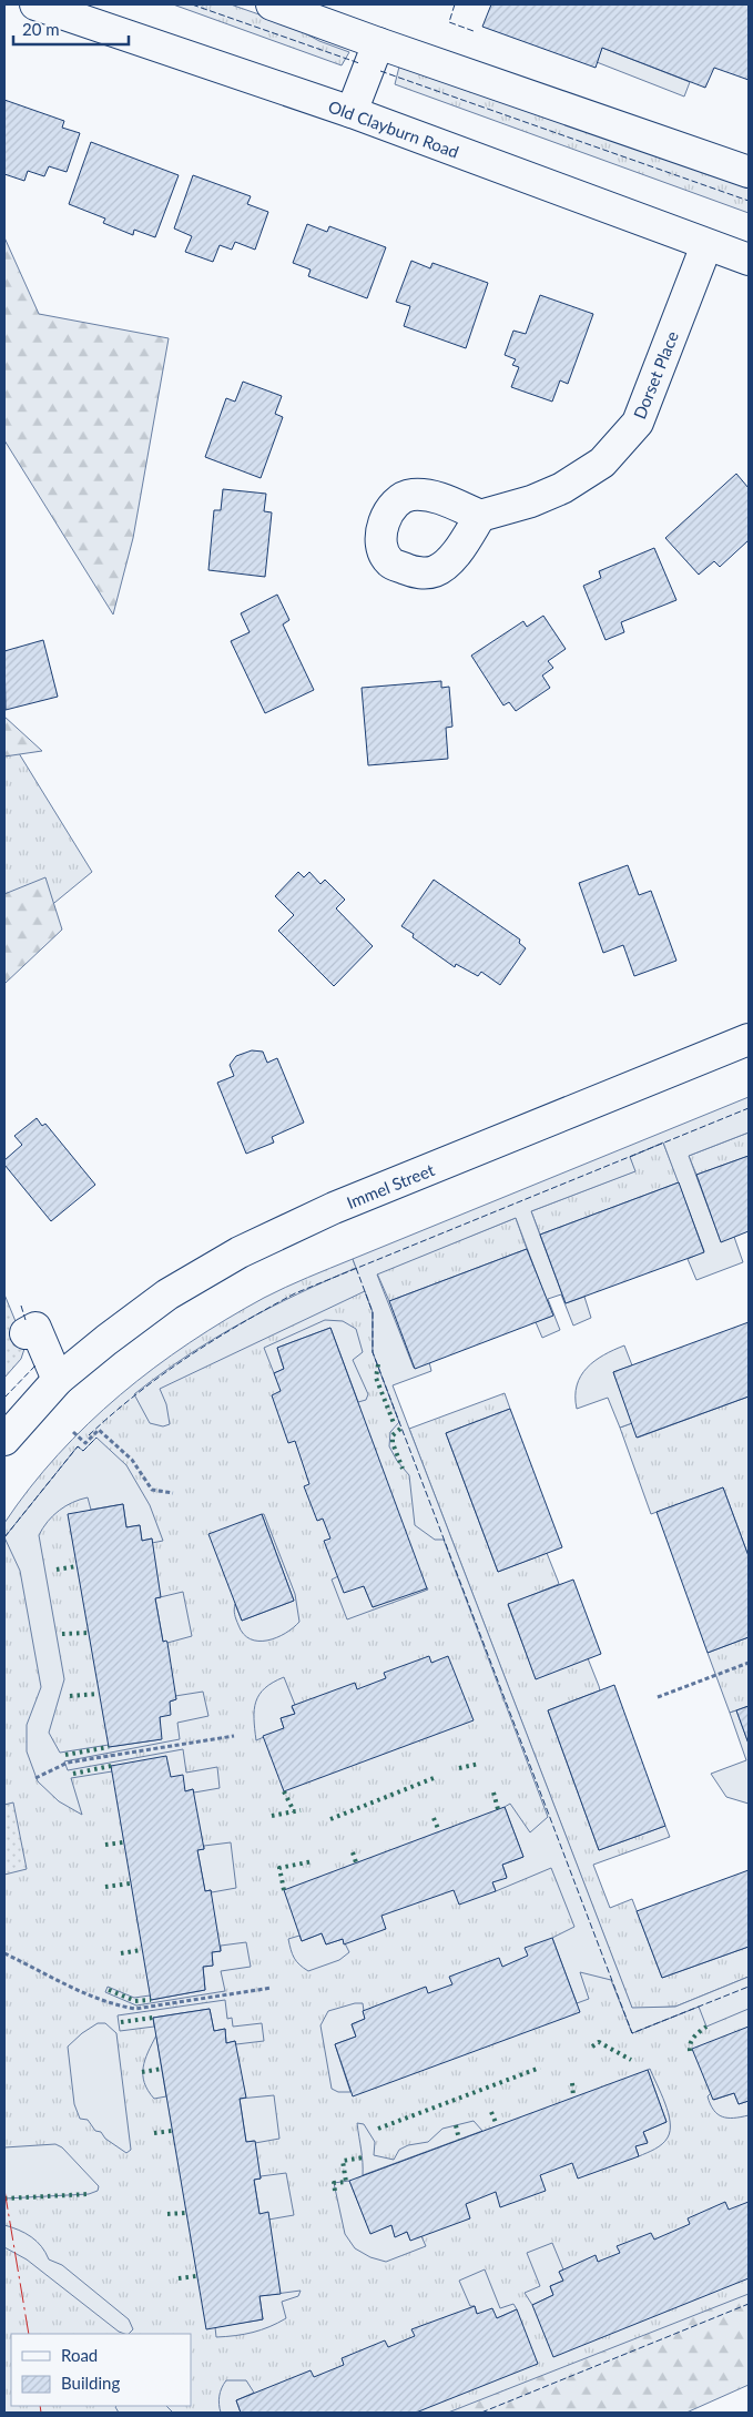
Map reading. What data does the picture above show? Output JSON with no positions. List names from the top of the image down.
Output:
{
  "streets": {
    "street": ["Old Clayburn Road", "Dorset Place", "Immel Street"]
  },
  "crossings": [
    ["Old Clayburn Road", "Dorset Place"]
  ],
  "legend": ["Road", "Building"],
  "scale_bar": "20 m"
}
